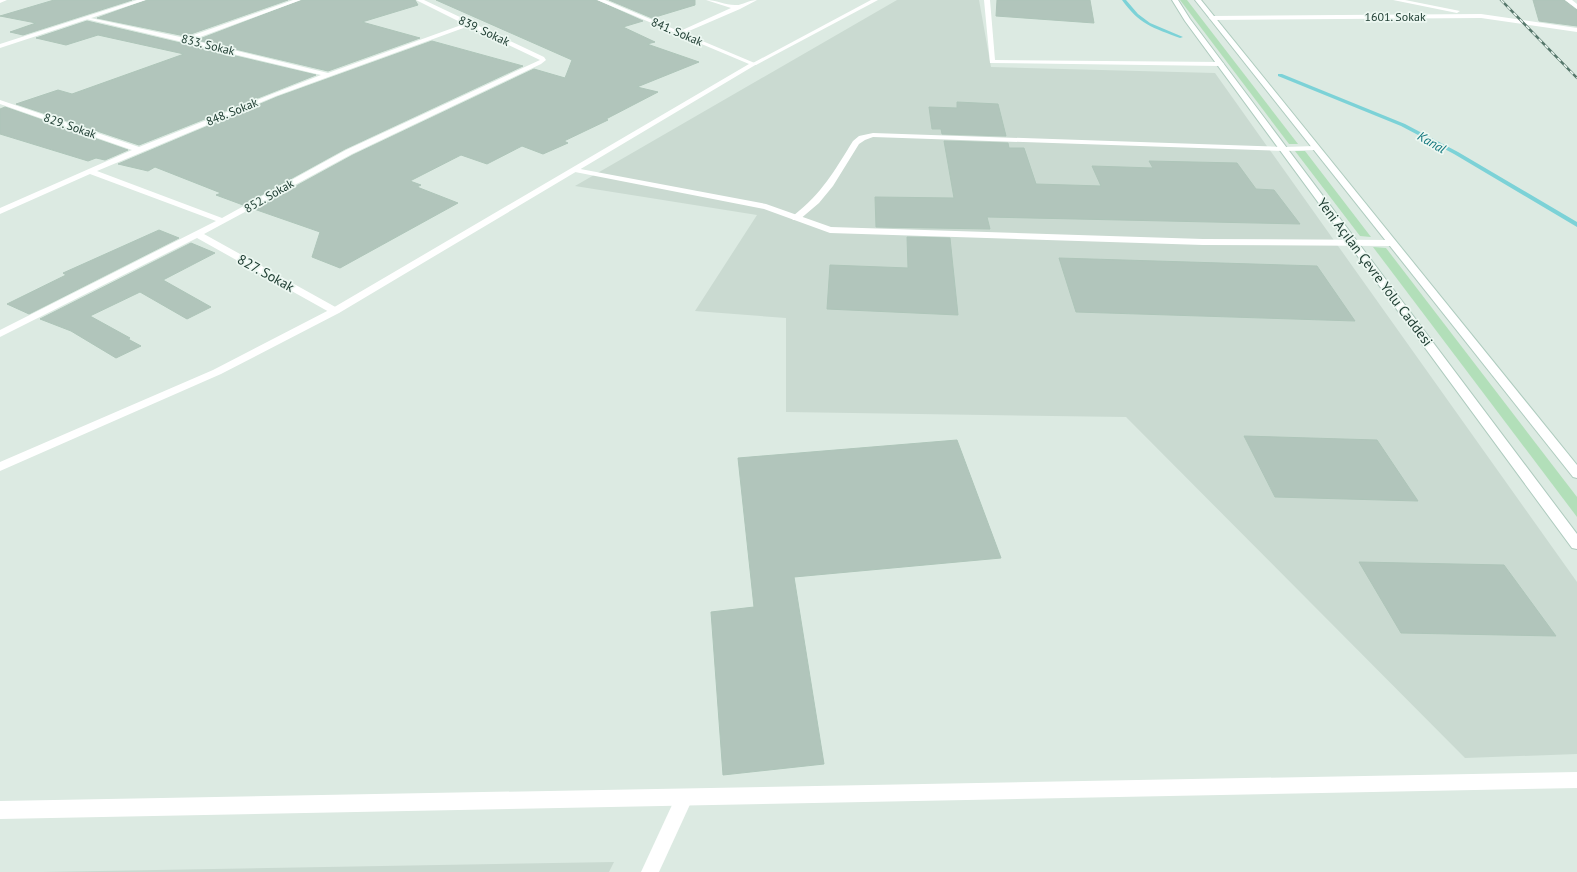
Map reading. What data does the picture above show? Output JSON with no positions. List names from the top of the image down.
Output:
{
  "streets": {
    "street": [
      "1601. Sokak",
      "839. Sokak",
      "841. Sokak",
      "833. Sokak",
      "848. Sokak",
      "829. Sokak",
      "852. Sokak",
      "Yeni Açılan Çevre Yolu Caddesi",
      "827. Sokak"
    ]
  },
  "crossings": [
    ["1601. Sokak", "Yeni Açılan Çevre Yolu Caddesi"],
    ["839. Sokak", "848. Sokak"],
    ["839. Sokak", "852. Sokak"],
    ["833. Sokak", "848. Sokak"],
    ["848. Sokak", "829. Sokak"],
    ["852. Sokak", "827. Sokak"]
  ],
  "water": ["Kanal"]
}
